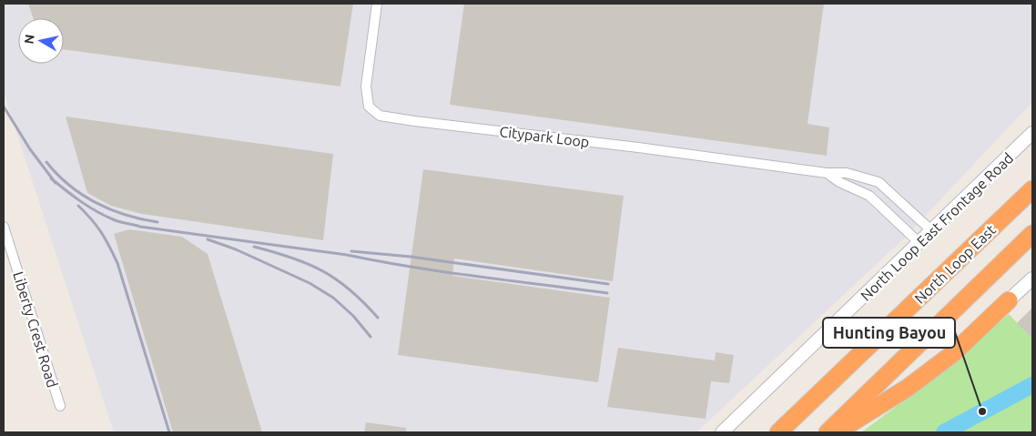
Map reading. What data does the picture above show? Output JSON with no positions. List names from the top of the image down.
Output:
{
  "streets": {
    "highway": ["North Loop East"],
    "main road": ["North Loop East Frontage Road"],
    "street": ["Citypark Loop", "Liberty Crest Road"]
  },
  "crossings": [
    ["Citypark Loop", "North Loop East Frontage Road"]
  ],
  "places": ["Hunting Bayou"],
  "north": "left"
}
